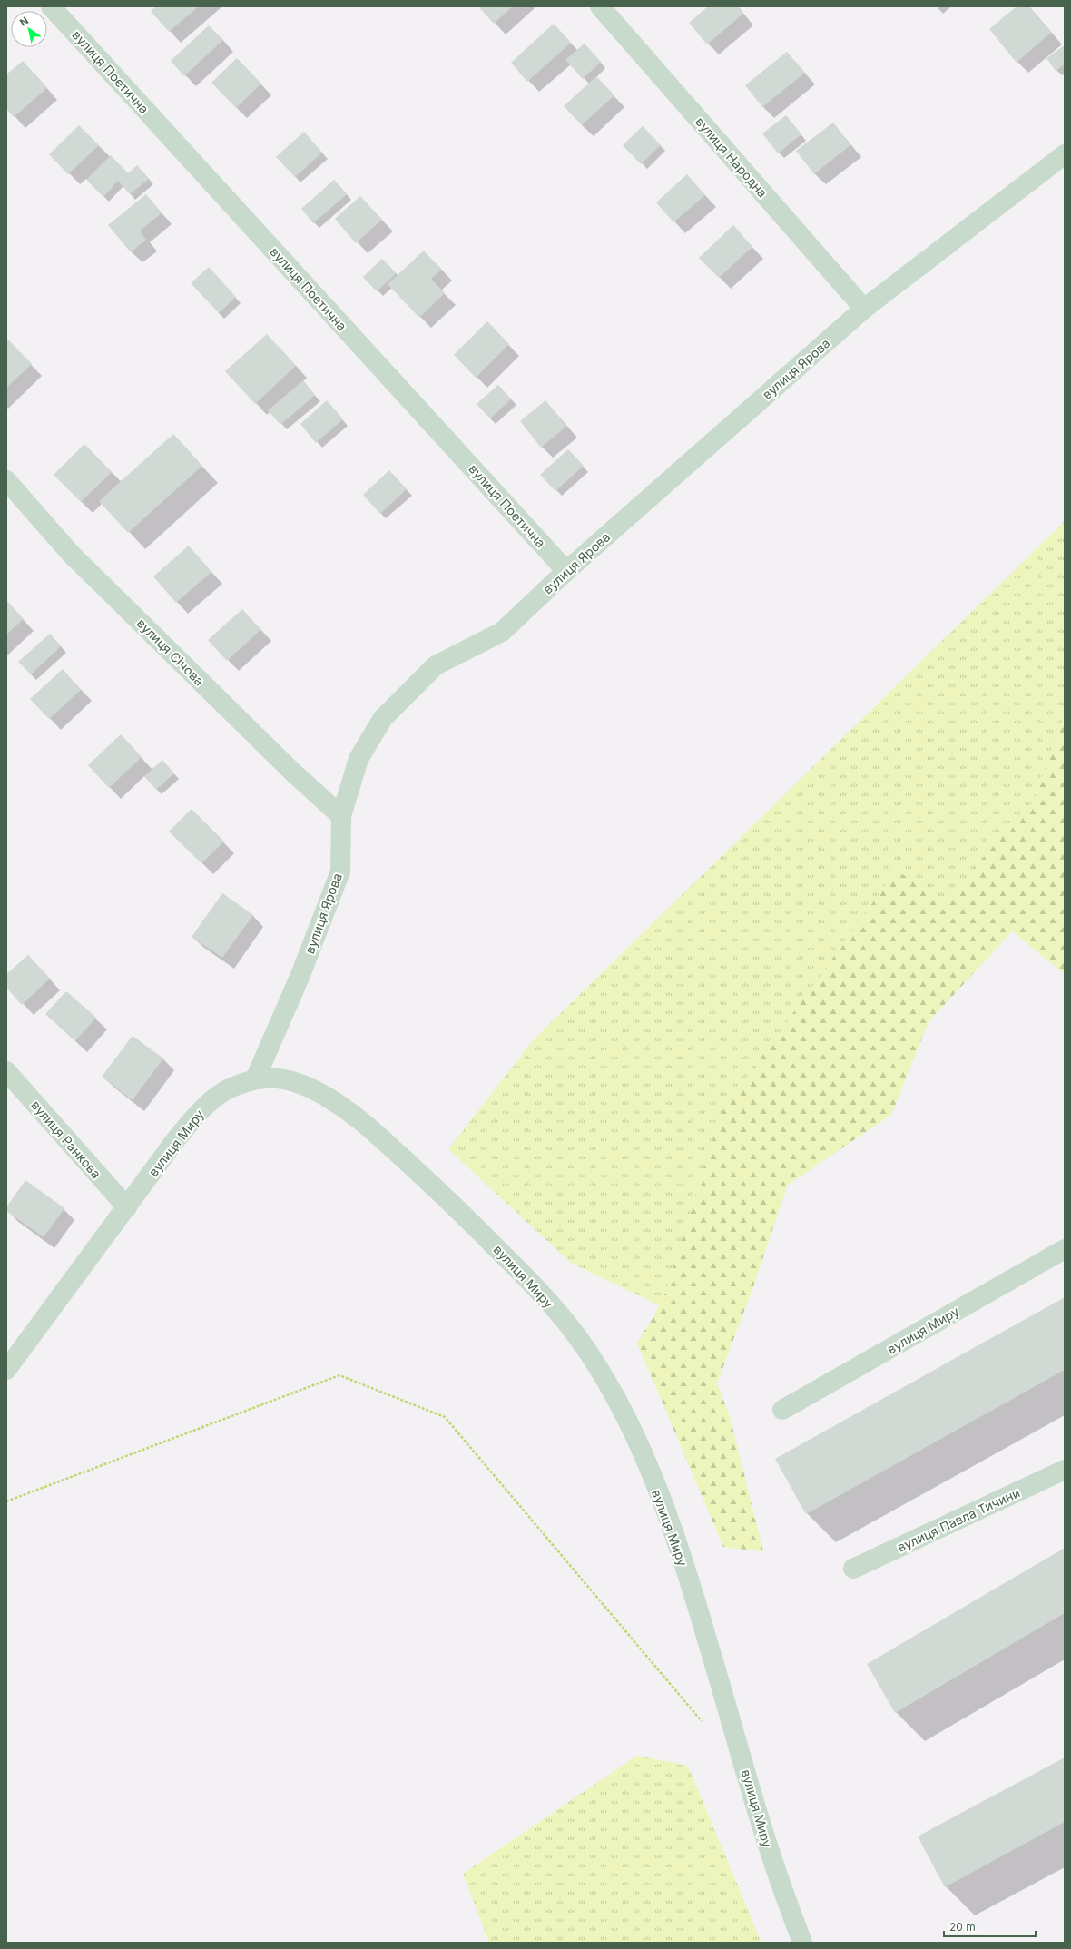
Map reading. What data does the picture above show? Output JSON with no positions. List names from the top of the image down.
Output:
{
  "streets": {
    "street": [
      "вулиця Поетична",
      "вулиця Народна",
      "вулиця Ярова",
      "вулиця Січова",
      "вулиця Ранкова",
      "вулиця Миру",
      "вулиця Павла Тичини"
    ]
  },
  "crossings": [
    ["вулиця Поетична", "вулиця Ярова"],
    ["вулиця Народна", "вулиця Ярова"],
    ["вулиця Ярова", "вулиця Січова"],
    ["вулиця Ярова", "вулиця Миру"],
    ["вулиця Ранкова", "вулиця Миру"]
  ],
  "scale_bar": "20 m",
  "north": "top left"
}
